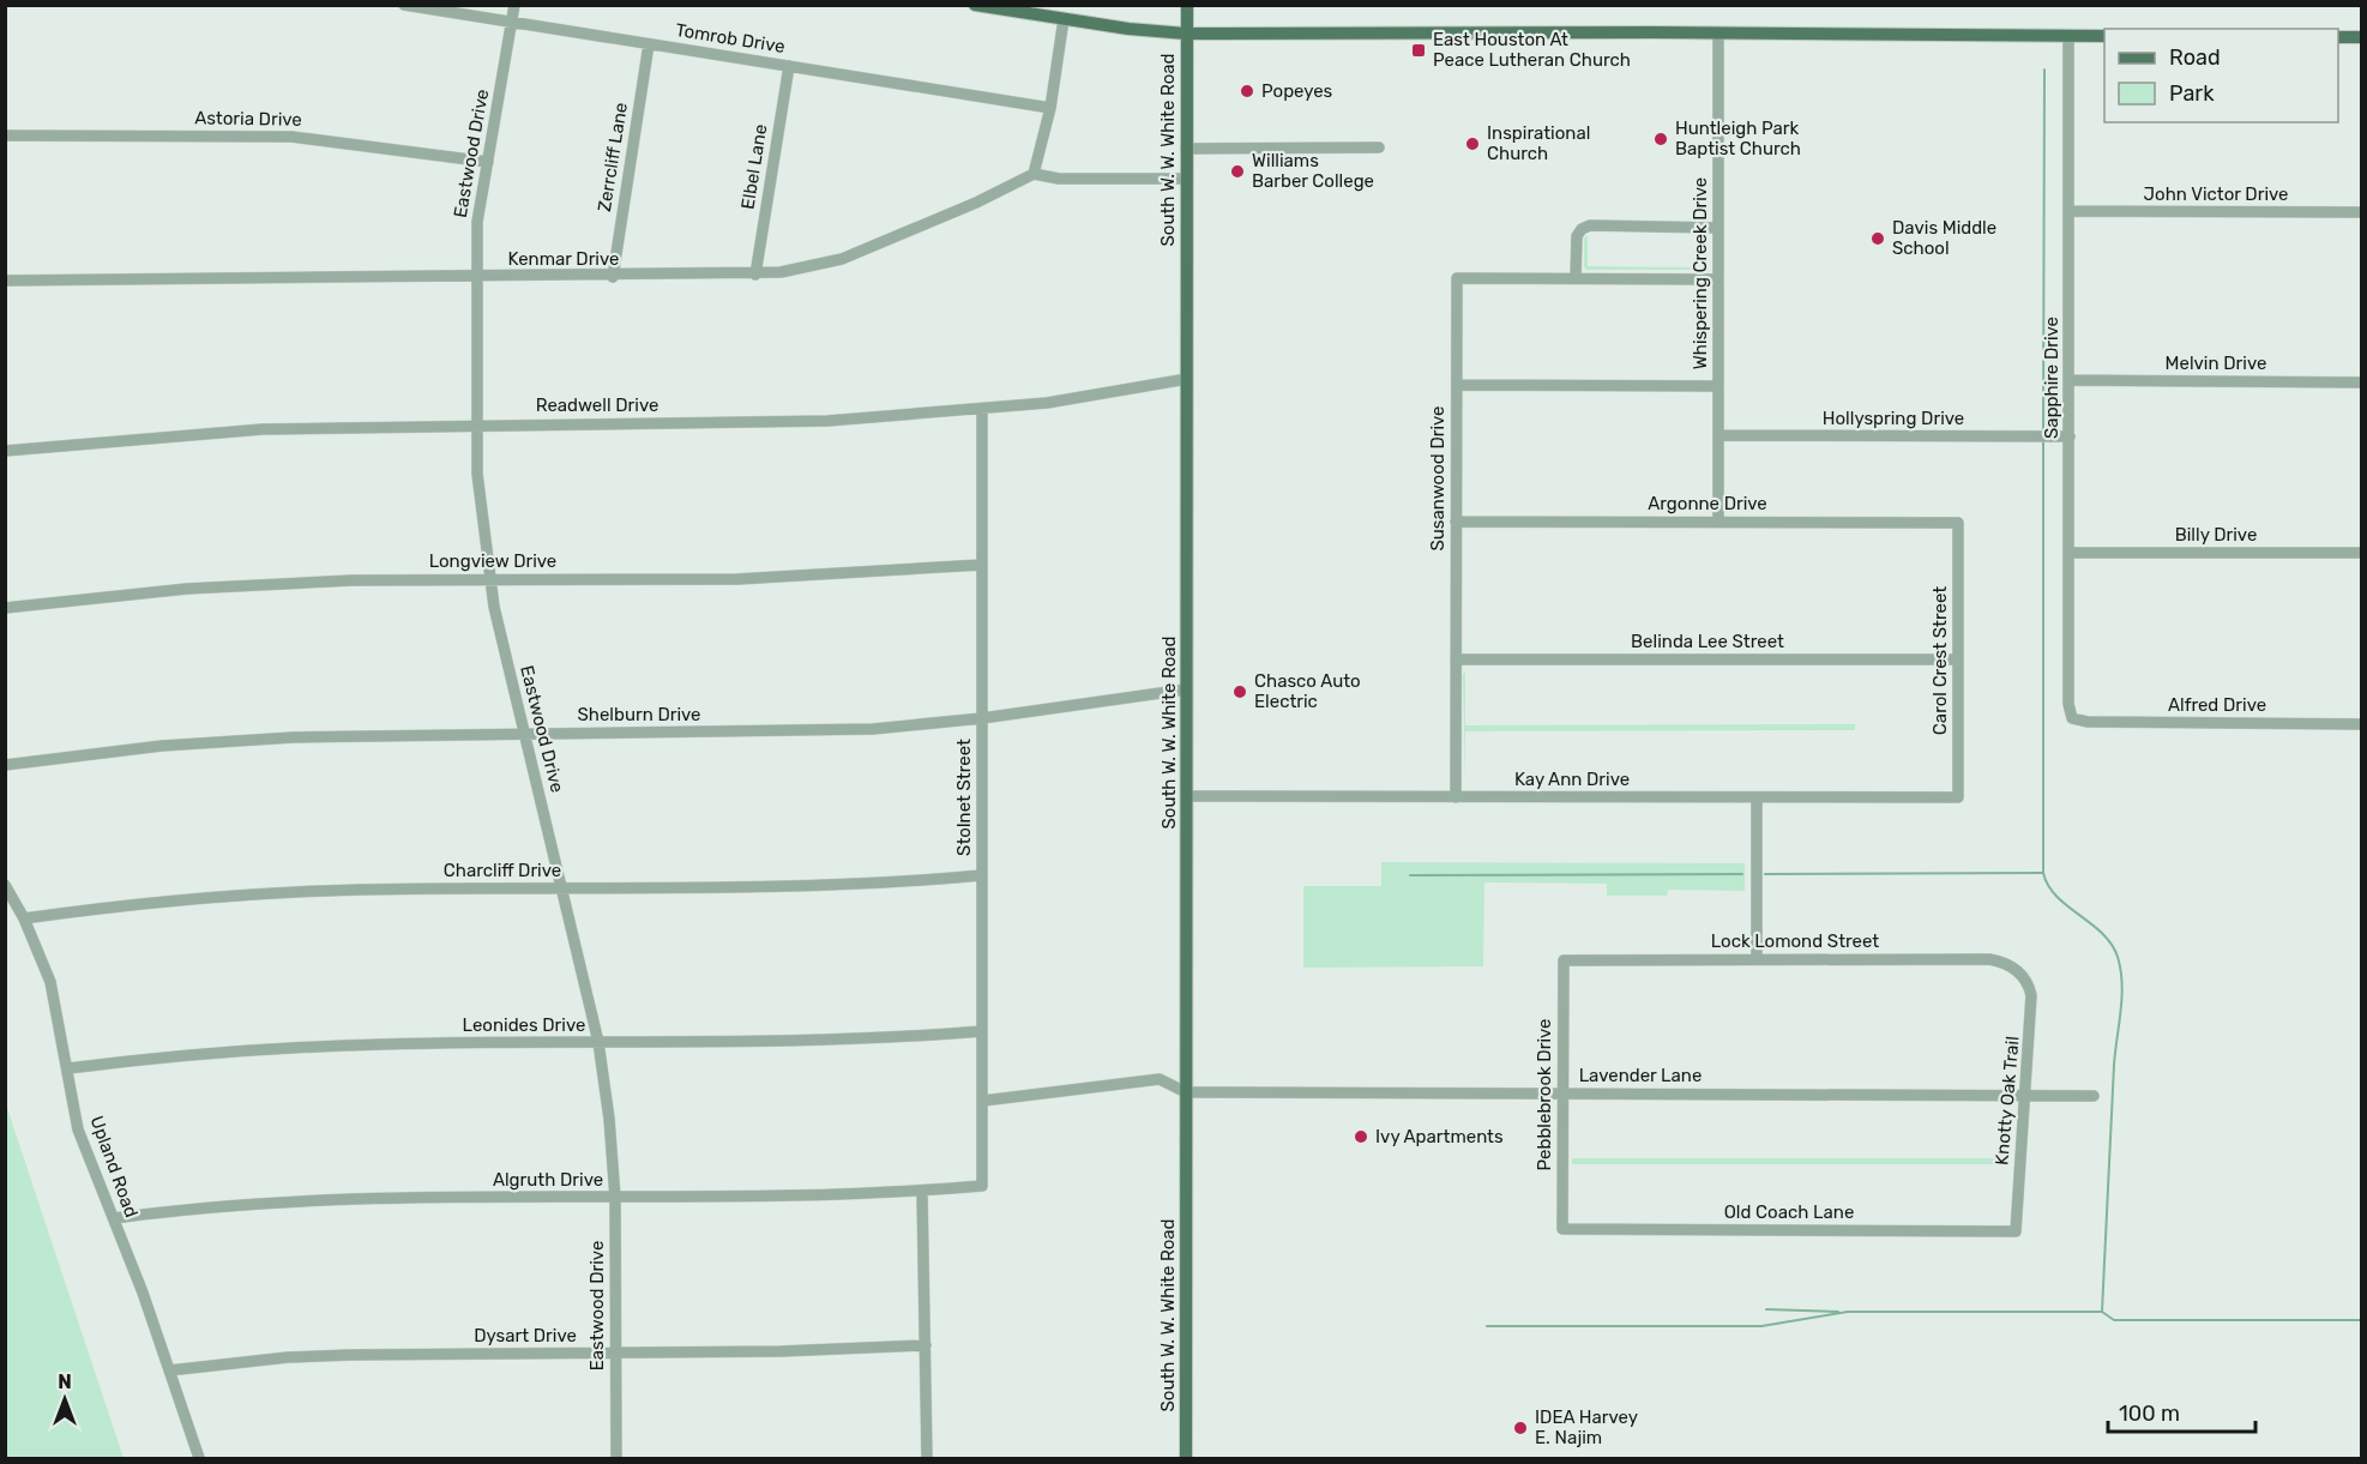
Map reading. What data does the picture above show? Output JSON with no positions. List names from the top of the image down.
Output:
{
  "streets": {
    "main road": ["South W. W. White Road"],
    "street": [
      "Tomrob Drive",
      "Astoria Drive",
      "Eastwood Drive",
      "Zerrcliff Lane",
      "Elbel Lane",
      "John Victor Drive",
      "Kenmar Drive",
      "Whispering Creek Drive",
      "Melvin Drive",
      "Sapphire Drive",
      "Readwell Drive",
      "Hollyspring Drive",
      "Susanwood Drive",
      "Argonne Drive",
      "Billy Drive",
      "Longview Drive",
      "Belinda Lee Street",
      "Carol Crest Street",
      "Alfred Drive",
      "Shelburn Drive",
      "Kay Ann Drive",
      "Stolnet Street",
      "Charcliff Drive",
      "Lock Lomond Street",
      "Leonides Drive",
      "Lavender Lane",
      "Pebblebrook Drive",
      "Knotty Oak Trail",
      "Upland Road",
      "Algruth Drive",
      "Old Coach Lane",
      "Dysart Drive"
    ]
  },
  "crossings": [
    ["Tomrob Drive", "Eastwood Drive"],
    ["Tomrob Drive", "Zerrcliff Lane"],
    ["Tomrob Drive", "Elbel Lane"],
    ["Astoria Drive", "Eastwood Drive"],
    ["South W. W. White Road", "Readwell Drive"],
    ["South W. W. White Road", "Shelburn Drive"],
    ["South W. W. White Road", "Kay Ann Drive"],
    ["South W. W. White Road", "Lavender Lane"],
    ["Eastwood Drive", "Kenmar Drive"],
    ["Eastwood Drive", "Readwell Drive"],
    ["Eastwood Drive", "Longview Drive"],
    ["Eastwood Drive", "Shelburn Drive"],
    ["Eastwood Drive", "Charcliff Drive"],
    ["Eastwood Drive", "Leonides Drive"],
    ["Eastwood Drive", "Algruth Drive"],
    ["Eastwood Drive", "Dysart Drive"],
    ["Zerrcliff Lane", "Kenmar Drive"],
    ["Elbel Lane", "Kenmar Drive"],
    ["John Victor Drive", "Sapphire Drive"],
    ["Whispering Creek Drive", "Hollyspring Drive"],
    ["Whispering Creek Drive", "Susanwood Drive"],
    ["Melvin Drive", "Sapphire Drive"],
    ["Sapphire Drive", "Hollyspring Drive"],
    ["Sapphire Drive", "Billy Drive"],
    ["Sapphire Drive", "Alfred Drive"],
    ["Readwell Drive", "Stolnet Street"],
    ["Susanwood Drive", "Argonne Drive"],
    ["Susanwood Drive", "Belinda Lee Street"],
    ["Susanwood Drive", "Kay Ann Drive"],
    ["Argonne Drive", "Carol Crest Street"],
    ["Longview Drive", "Stolnet Street"],
    ["Belinda Lee Street", "Carol Crest Street"],
    ["Carol Crest Street", "Kay Ann Drive"],
    ["Shelburn Drive", "Stolnet Street"],
    ["Stolnet Street", "Charcliff Drive"],
    ["Stolnet Street", "Leonides Drive"],
    ["Stolnet Street", "Algruth Drive"],
    ["Charcliff Drive", "Upland Road"],
    ["Lock Lomond Street", "Pebblebrook Drive"],
    ["Lock Lomond Street", "Knotty Oak Trail"],
    ["Leonides Drive", "Upland Road"],
    ["Lavender Lane", "Pebblebrook Drive"],
    ["Lavender Lane", "Knotty Oak Trail"],
    ["Pebblebrook Drive", "Old Coach Lane"],
    ["Knotty Oak Trail", "Old Coach Lane"],
    ["Upland Road", "Algruth Drive"],
    ["Upland Road", "Dysart Drive"]
  ],
  "places": {
    "transit": ["East Houston At Peace Lutheran Church"],
    "other": [
      "Popeyes",
      "Huntleigh Park Baptist Church",
      "Inspirational Church",
      "Williams Barber College",
      "Davis Middle School",
      "Chasco Auto Electric",
      "Ivy Apartments",
      "IDEA Harvey E. Najim"
    ]
  },
  "legend": ["Road", "Park"],
  "scale_bar": "100 m",
  "north": "top"
}
